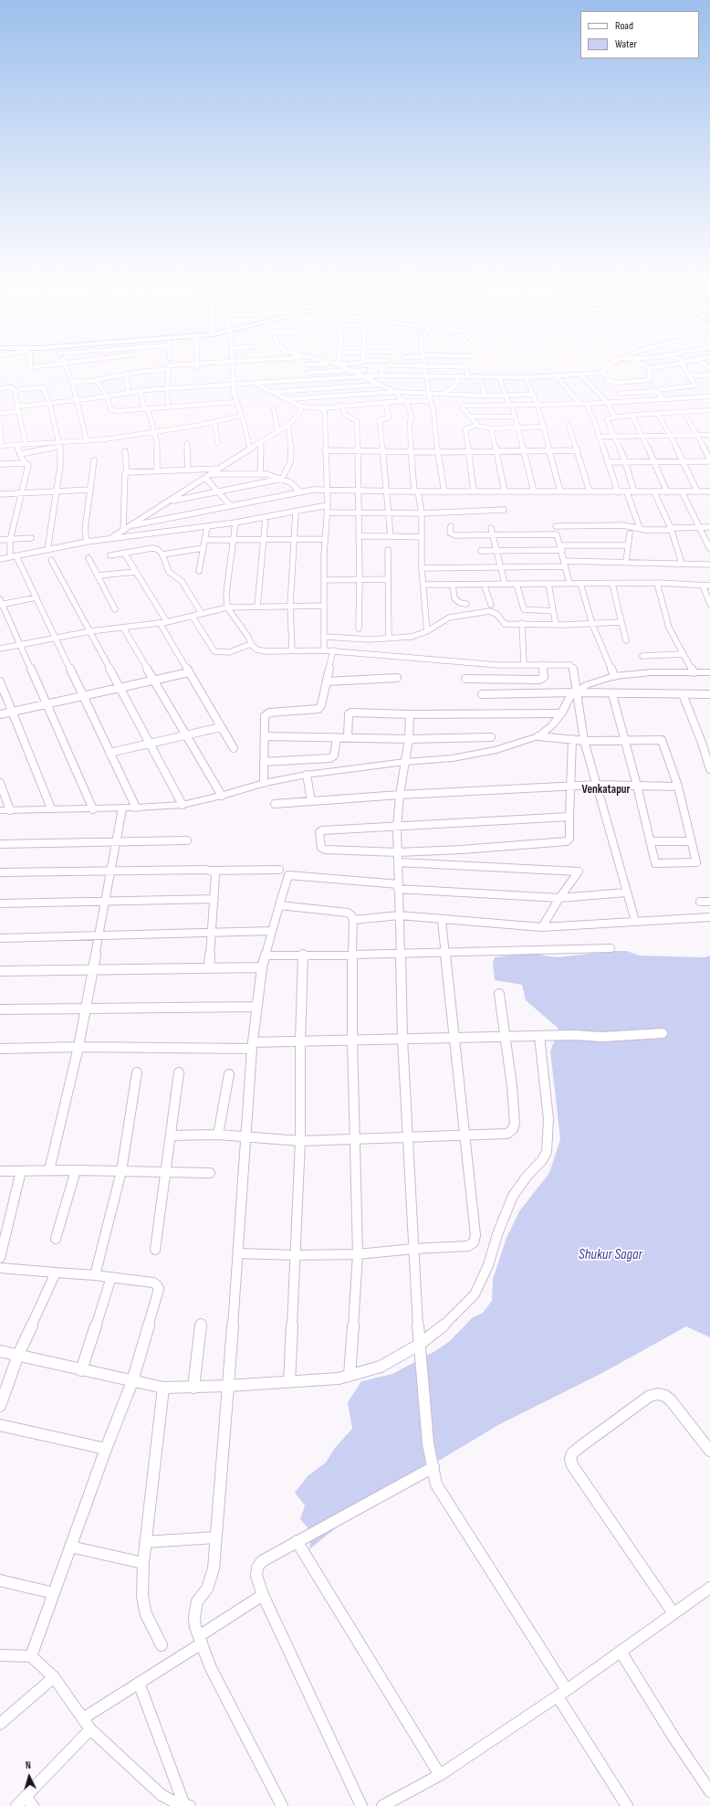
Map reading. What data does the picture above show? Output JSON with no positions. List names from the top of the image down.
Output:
{
  "districts": ["Venkatapur"],
  "water": ["Shukur Sagar"],
  "legend": ["Road", "Water"],
  "north": "top"
}
